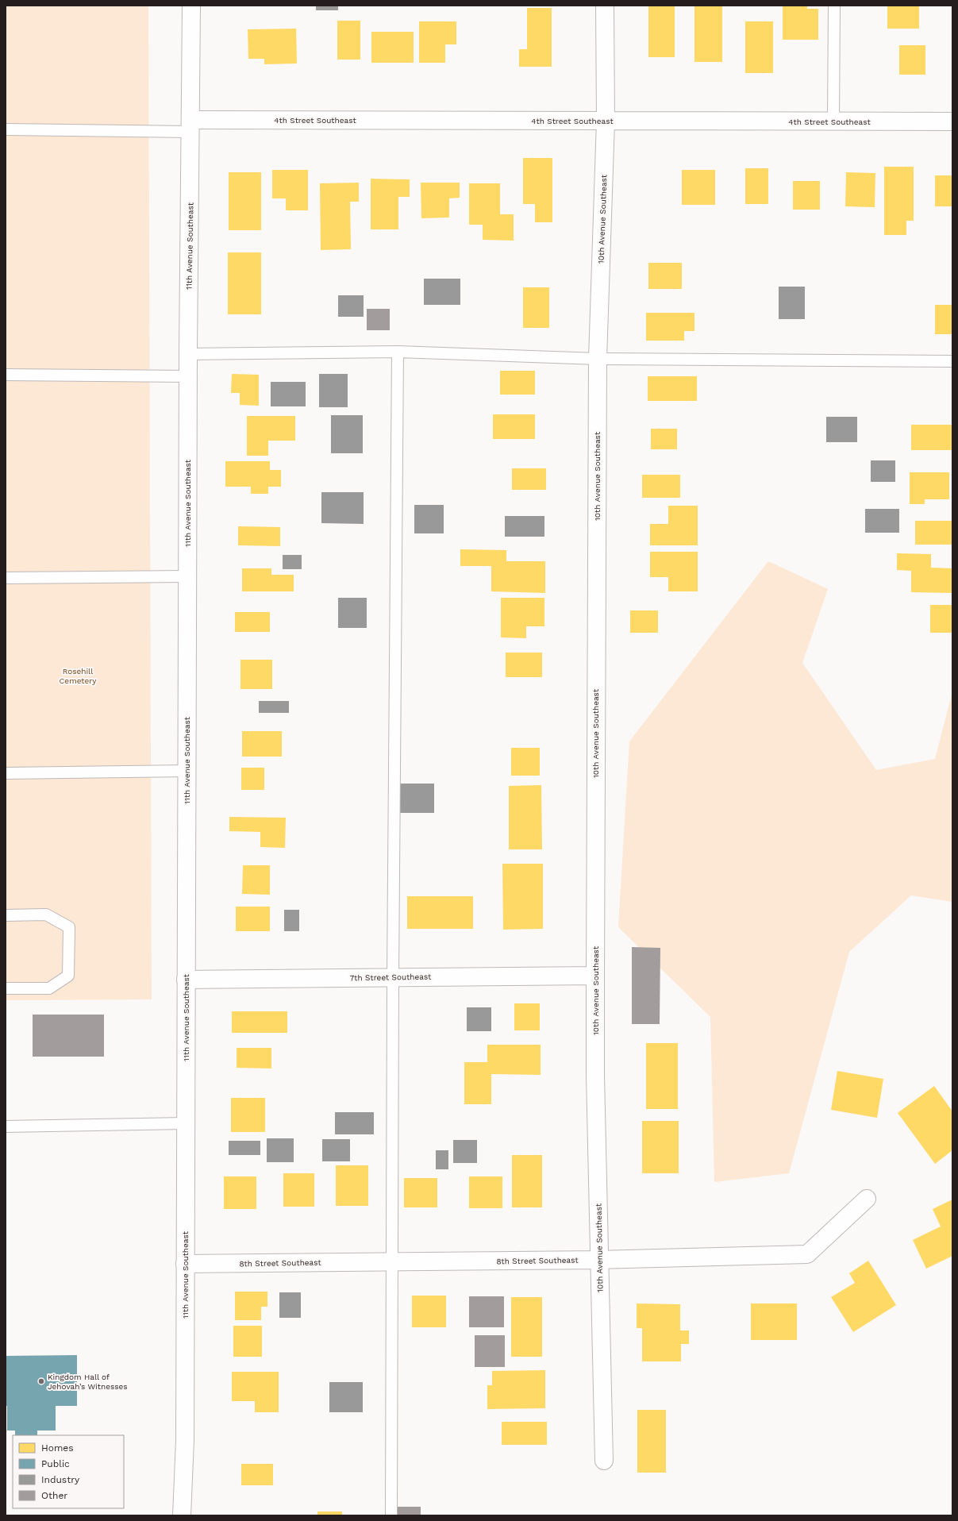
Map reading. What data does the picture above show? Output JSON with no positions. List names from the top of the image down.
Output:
{
  "streets": {
    "street": [
      "4th Street Southeast",
      "10th Avenue Southeast",
      "11th Avenue Southeast",
      "7th Street Southeast",
      "8th Street Southeast"
    ]
  },
  "crossings": [
    ["4th Street Southeast", "10th Avenue Southeast"],
    ["4th Street Southeast", "11th Avenue Southeast"],
    ["10th Avenue Southeast", "7th Street Southeast"],
    ["10th Avenue Southeast", "8th Street Southeast"],
    ["11th Avenue Southeast", "7th Street Southeast"],
    ["11th Avenue Southeast", "8th Street Southeast"]
  ],
  "parks": ["Rosehill Cemetery"],
  "places": ["Kingdom Hall of Jehovah’s Witnesses"],
  "legend": [
    "Homes",
    "Public",
    "Industry",
    "Other"
  ]
}
